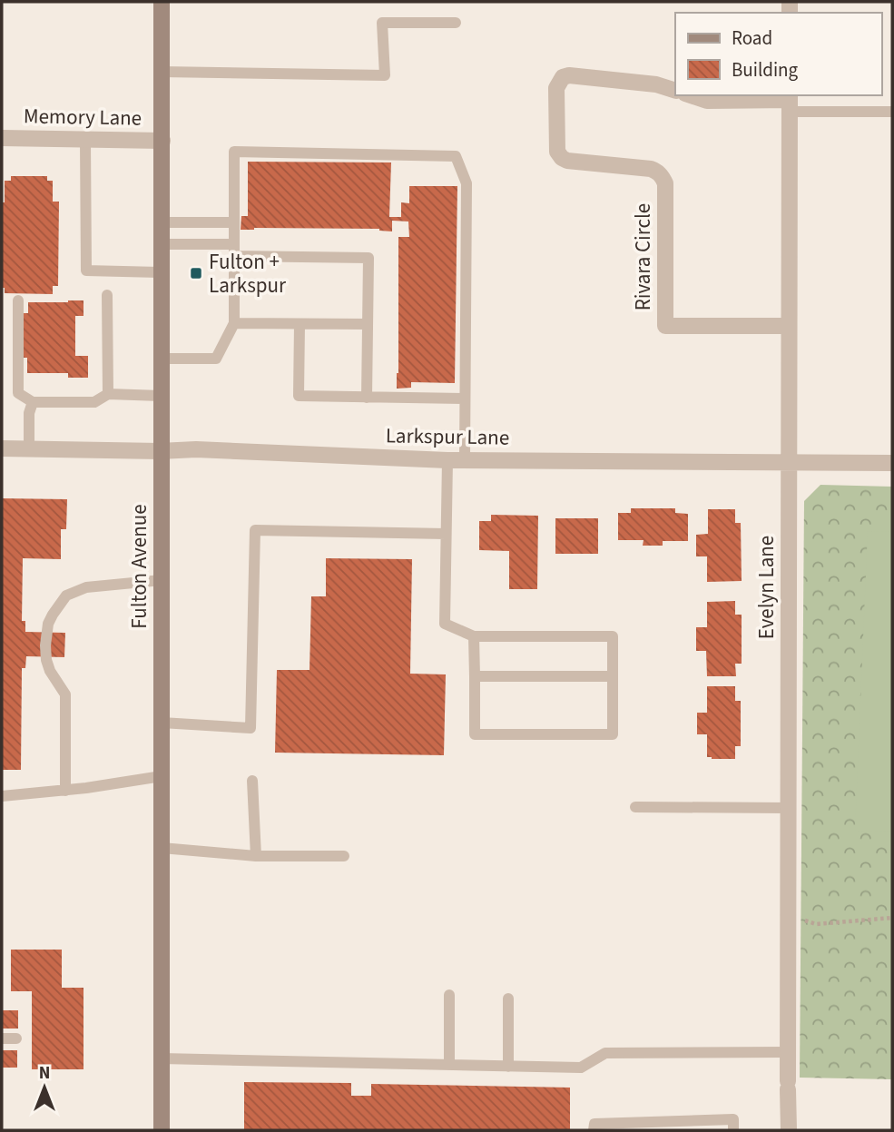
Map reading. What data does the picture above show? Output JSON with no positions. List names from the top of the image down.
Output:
{
  "streets": {
    "main road": ["Fulton Avenue"],
    "street": [
      "Memory Lane",
      "Rivara Circle",
      "Larkspur Lane",
      "Evelyn Lane"
    ]
  },
  "crossings": [
    ["Memory Lane", "Fulton Avenue"],
    ["Rivara Circle", "Evelyn Lane"],
    ["Larkspur Lane", "Fulton Avenue"],
    ["Larkspur Lane", "Evelyn Lane"]
  ],
  "places": {
    "transit": ["Fulton + Larkspur"]
  },
  "legend": ["Road", "Building"],
  "north": "top"
}
